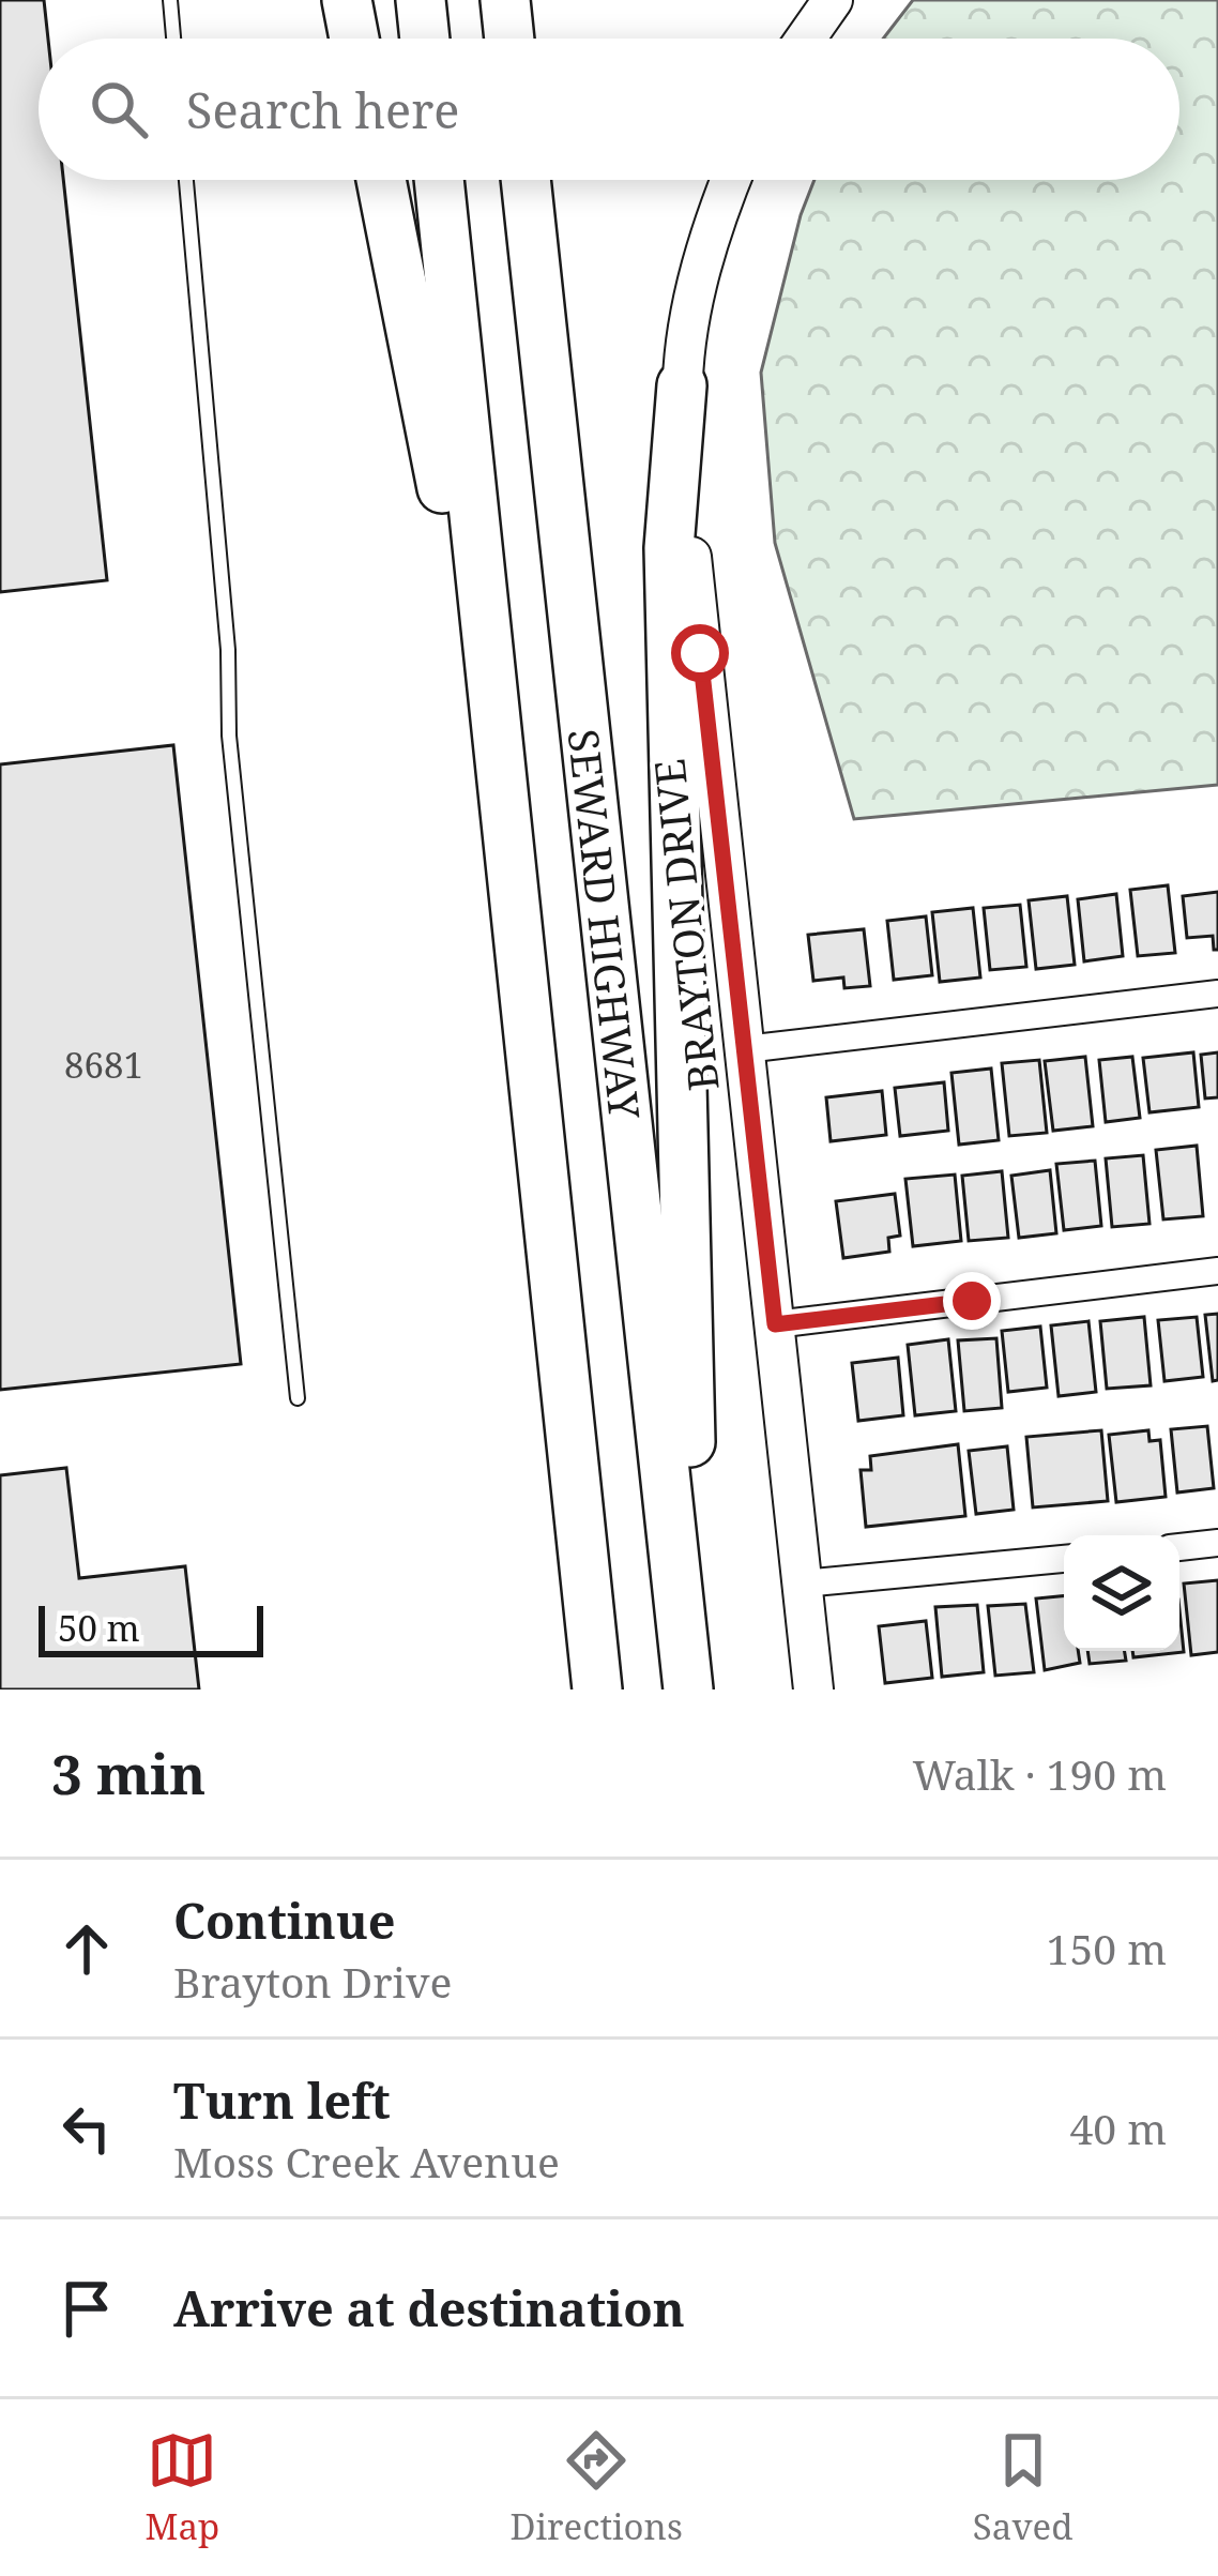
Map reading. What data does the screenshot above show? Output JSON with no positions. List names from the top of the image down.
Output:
{
  "streets": {
    "highway": ["SEWARD HIGHWAY"],
    "street": ["BRAYTON DRIVE"]
  },
  "house_numbers": ["8681"],
  "scale_bar": "50 m",
  "page": {
    "search": "Search here",
    "scale": "50 m",
    "heading": ["3 min", "Walk · 190 m"],
    "list": [
      ["Continue", "Brayton Drive", "150 m"],
      ["Turn left", "Moss Creek Avenue", "40 m"],
      "Arrive at destination"
    ],
    "nav": ["Map", "Directions", "Saved"]
  }
}
